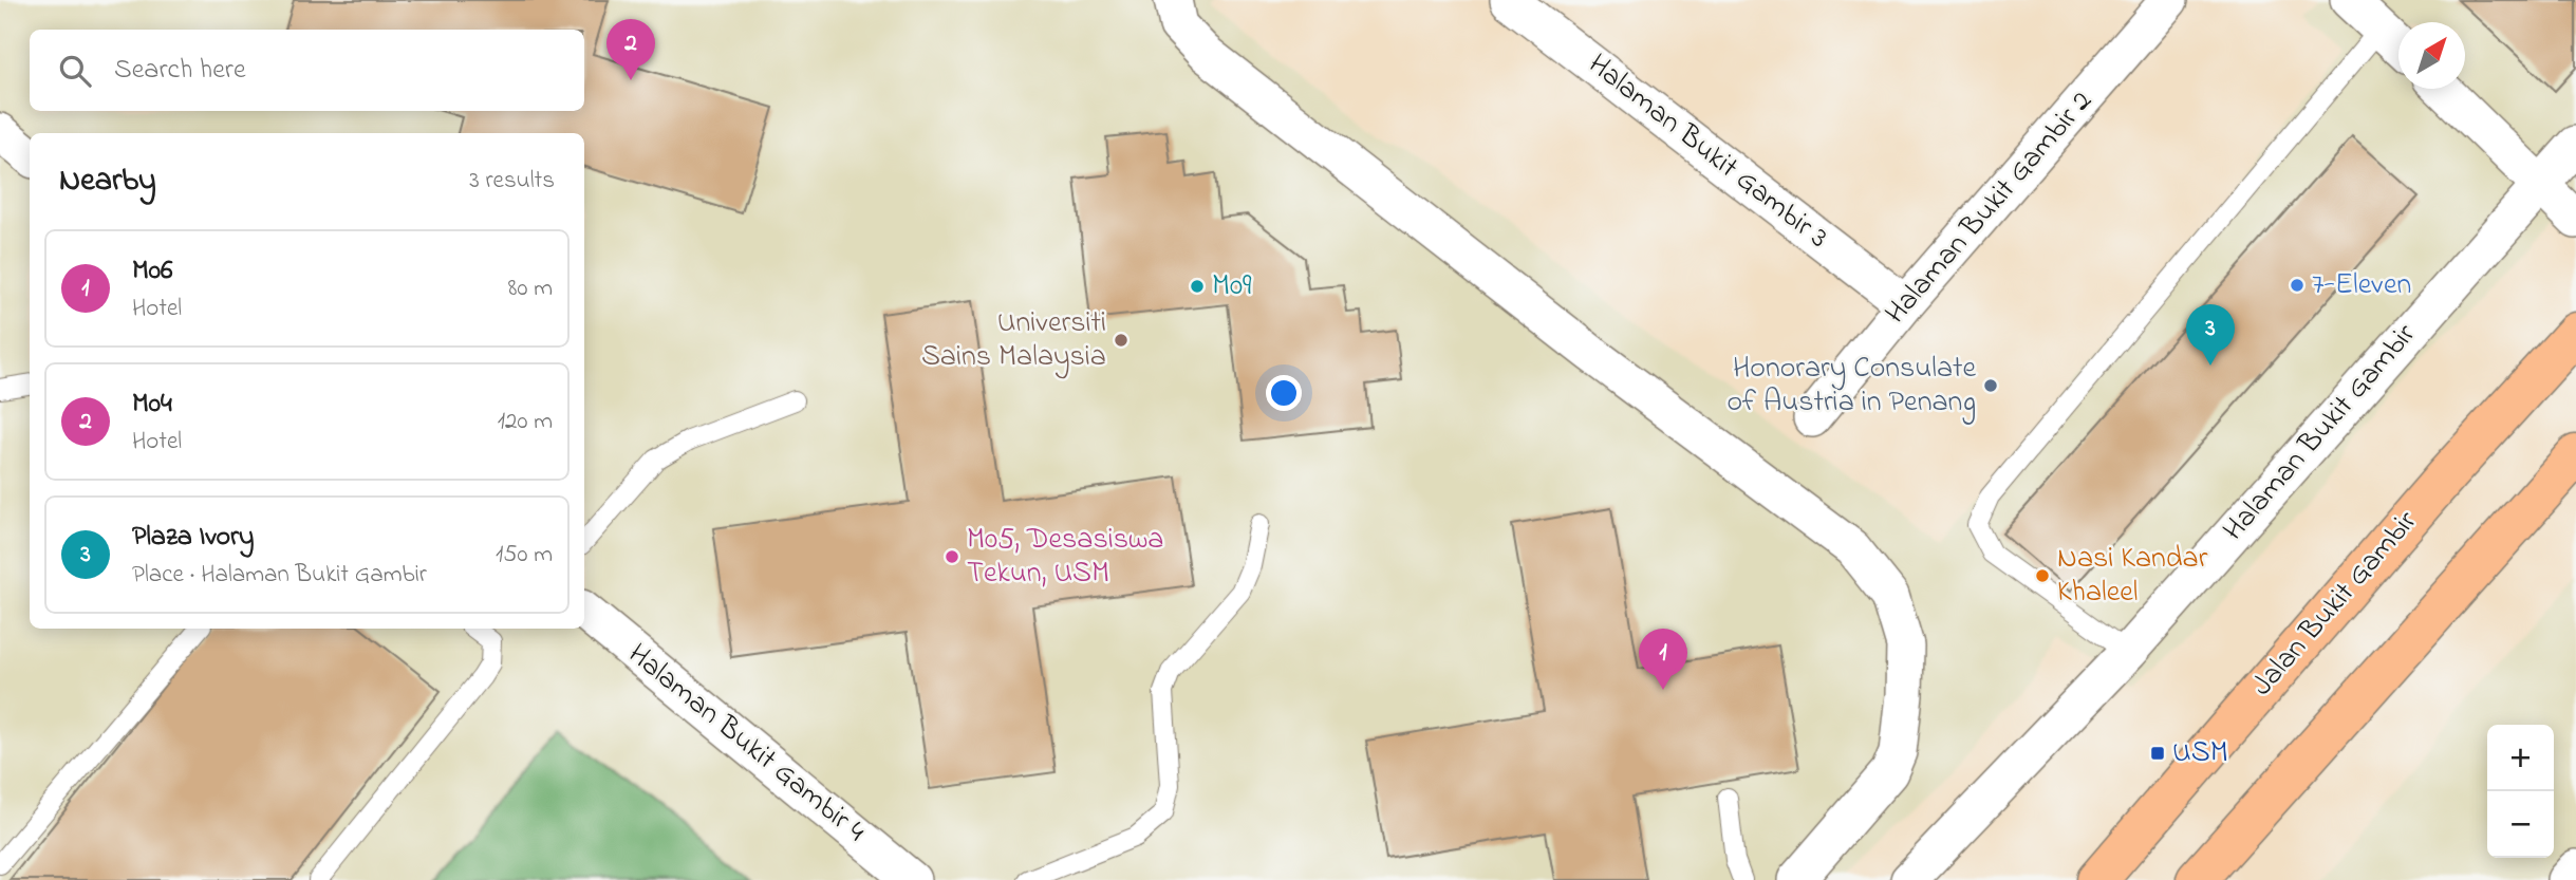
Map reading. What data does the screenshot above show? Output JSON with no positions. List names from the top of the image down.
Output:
{
  "streets": {
    "main road": ["Jalan Bukit Gambir"],
    "street": [
      "Halaman Bukit Gambir 3",
      "Halaman Bukit Gambir 2",
      "Halaman Bukit Gambir",
      "Halaman Bukit Gambir 4"
    ]
  },
  "crossings": [
    ["Halaman Bukit Gambir 3", "Halaman Bukit Gambir 2"]
  ],
  "places": {
    "other": [
      "7-Eleven",
      "M09",
      "Universiti Sains Malaysia",
      "Honorary Consulate of Austria in Penang",
      "M05, Desasiswa Tekun, USM",
      "Nasi Kandar Khaleel"
    ],
    "transit": ["USM"]
  },
  "north": "top right",
  "page": {
    "pins": ["2", "3", "1"],
    "search": "Search here",
    "heading": ["Nearby", "3 results"],
    "list": [
      {
        "mark": "1",
        "name": "M06",
        "note": "Hotel",
        "value": "80 m"
      },
      {
        "mark": "2",
        "name": "M04",
        "note": "Hotel",
        "value": "120 m"
      },
      {
        "mark": "3",
        "name": "Plaza Ivory",
        "note": "Place · Halaman Bukit Gambir",
        "value": "150 m"
      }
    ],
    "map_buttons": ["+", "−"]
  }
}
